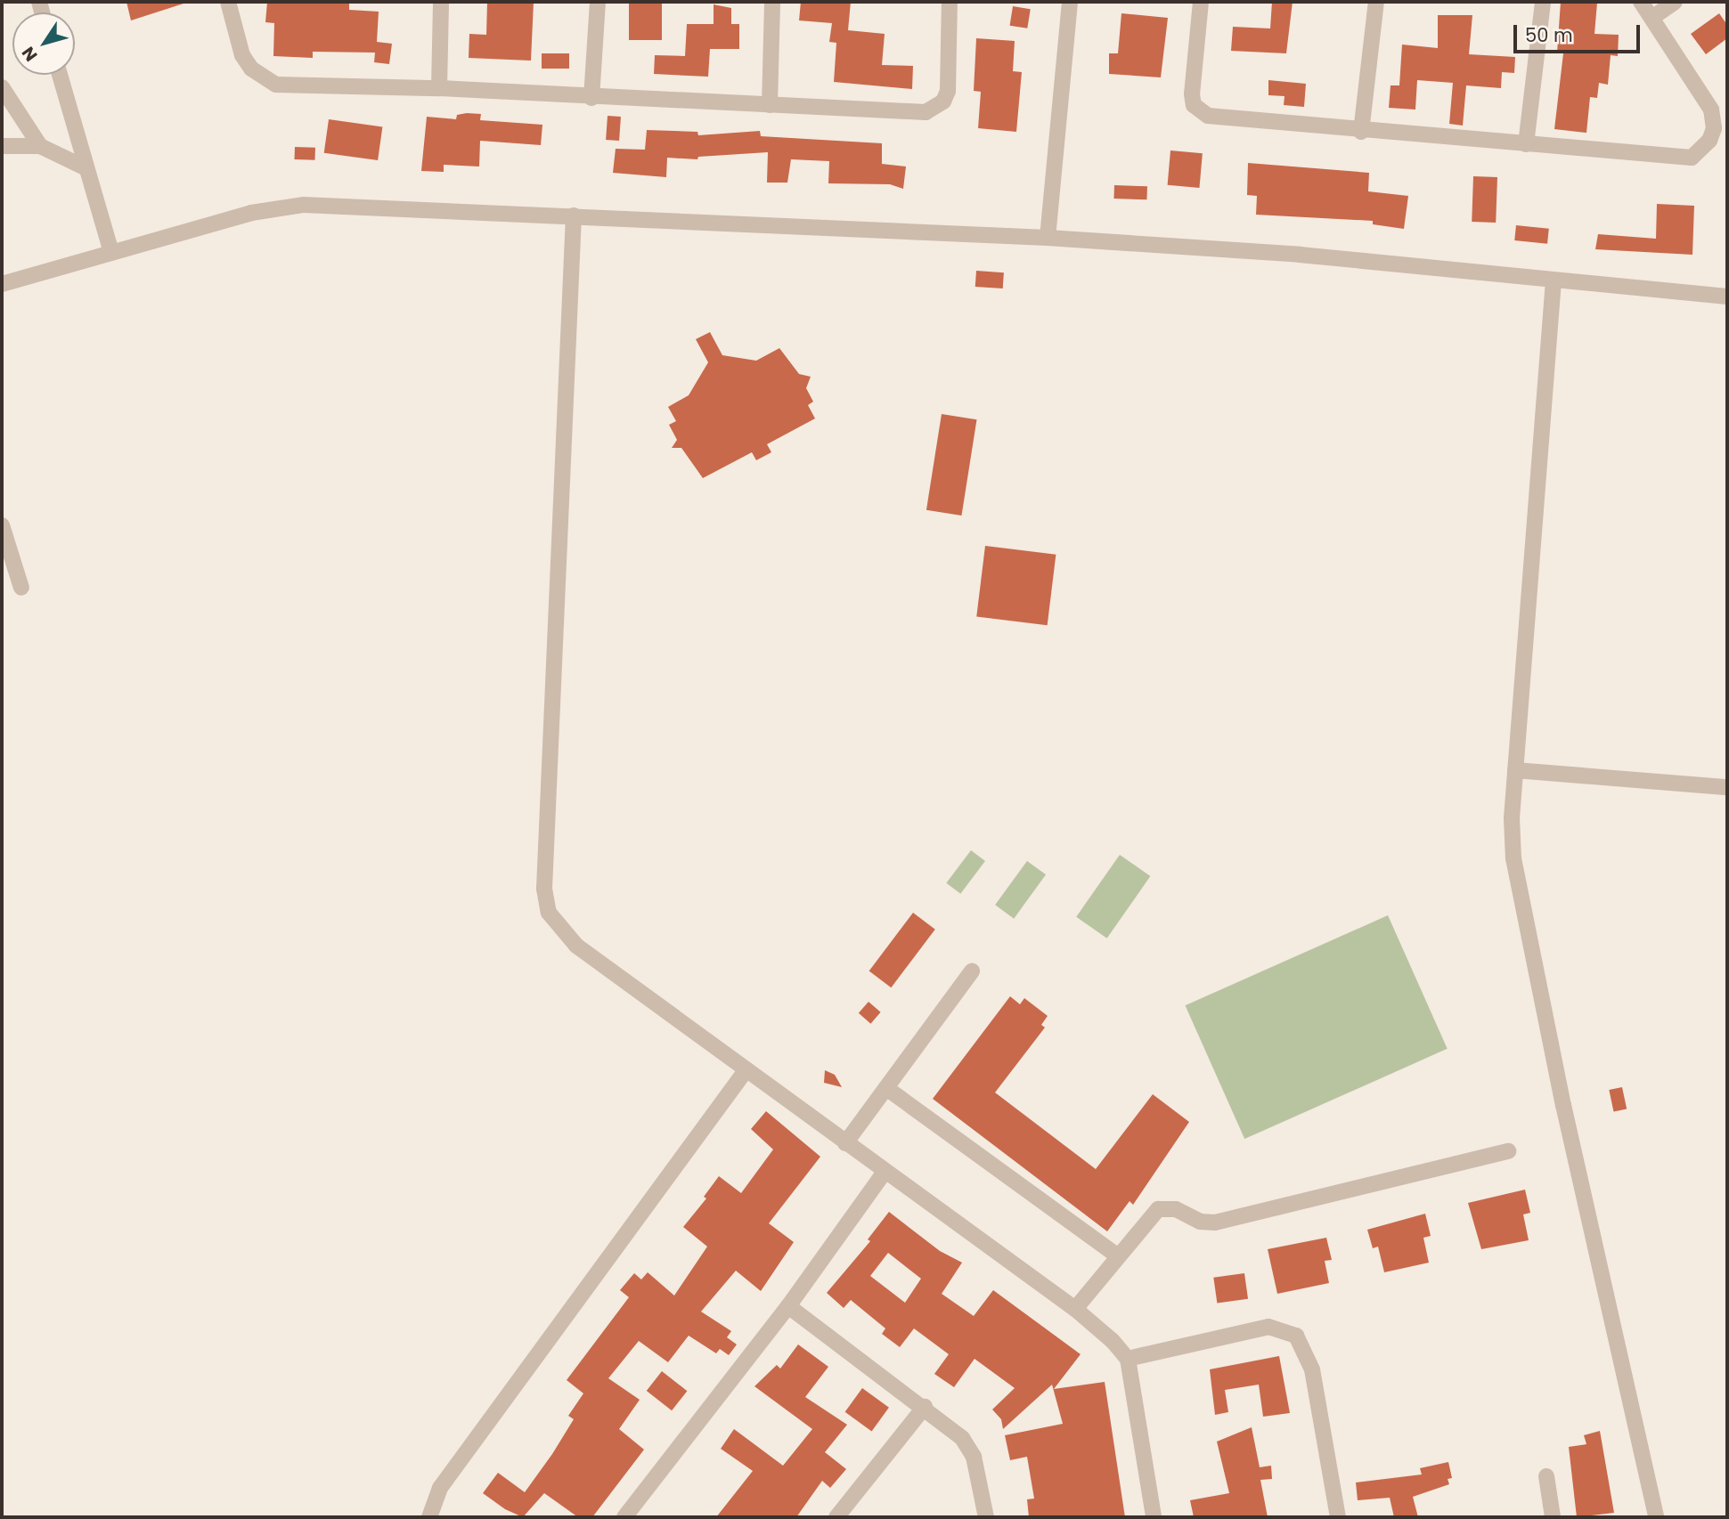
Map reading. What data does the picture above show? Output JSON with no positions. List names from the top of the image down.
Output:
{
  "scale_bar": "50 m",
  "north": "bottom left"
}
